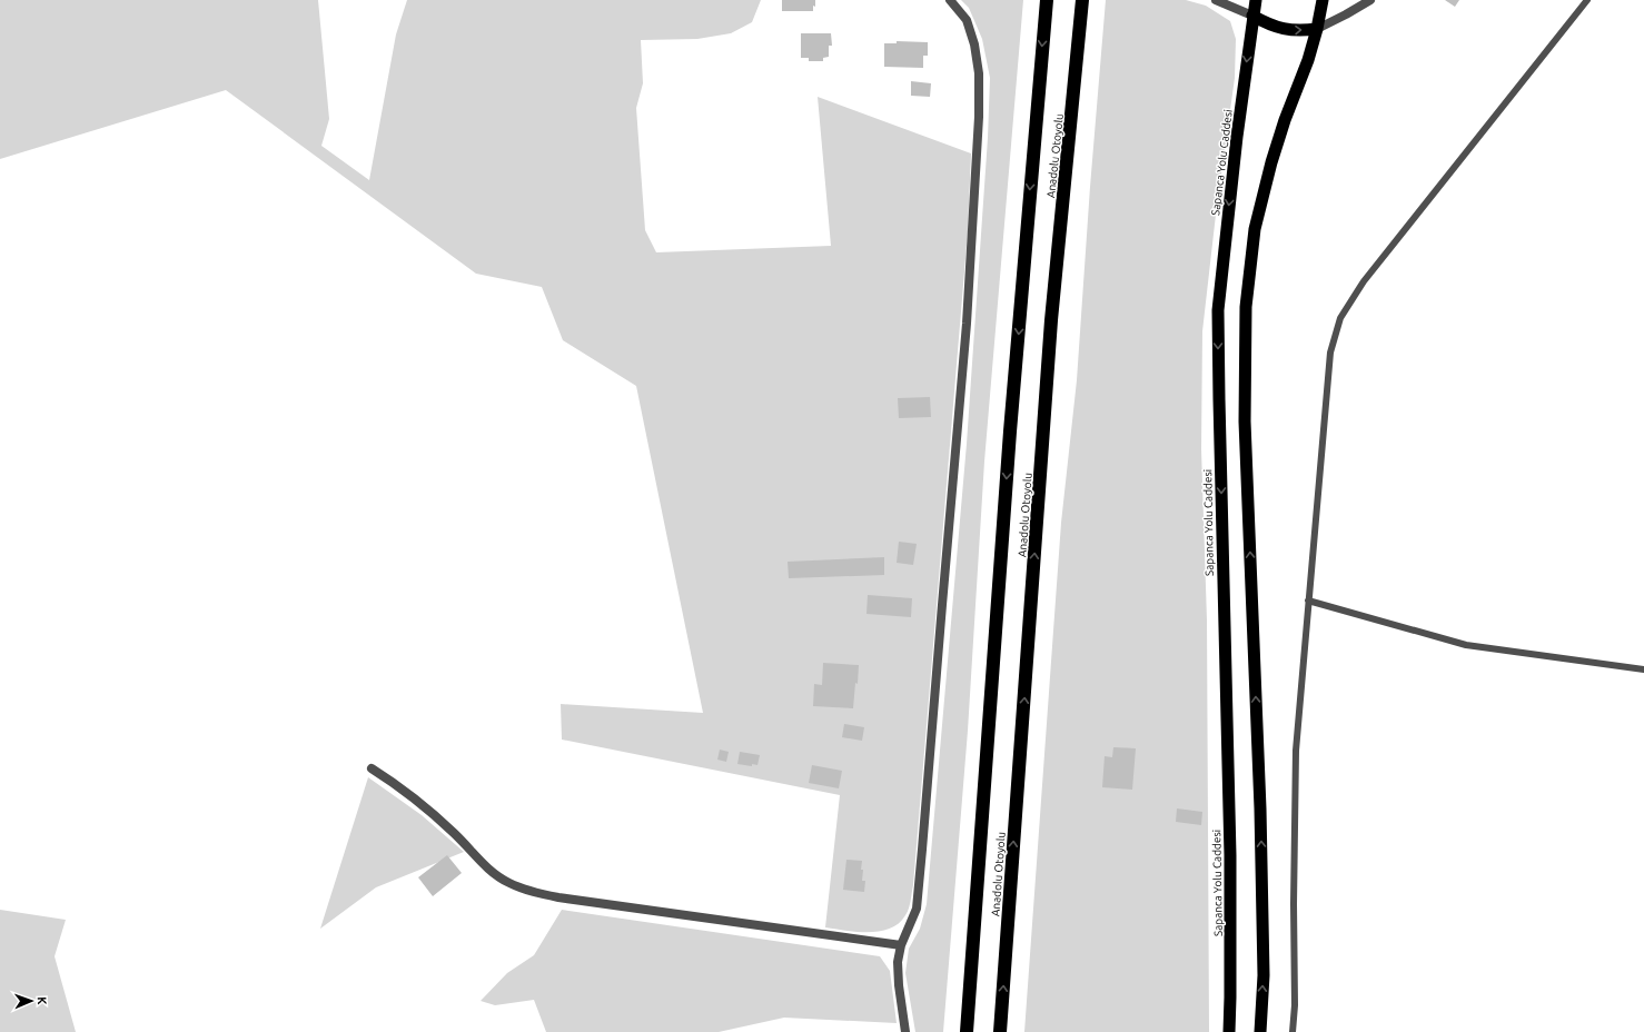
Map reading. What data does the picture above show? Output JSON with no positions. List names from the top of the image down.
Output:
{
  "streets": {
    "highway": ["Anadolu Otoyolu", "Sapanca Yolu Caddesi"]
  },
  "north": "right"
}
